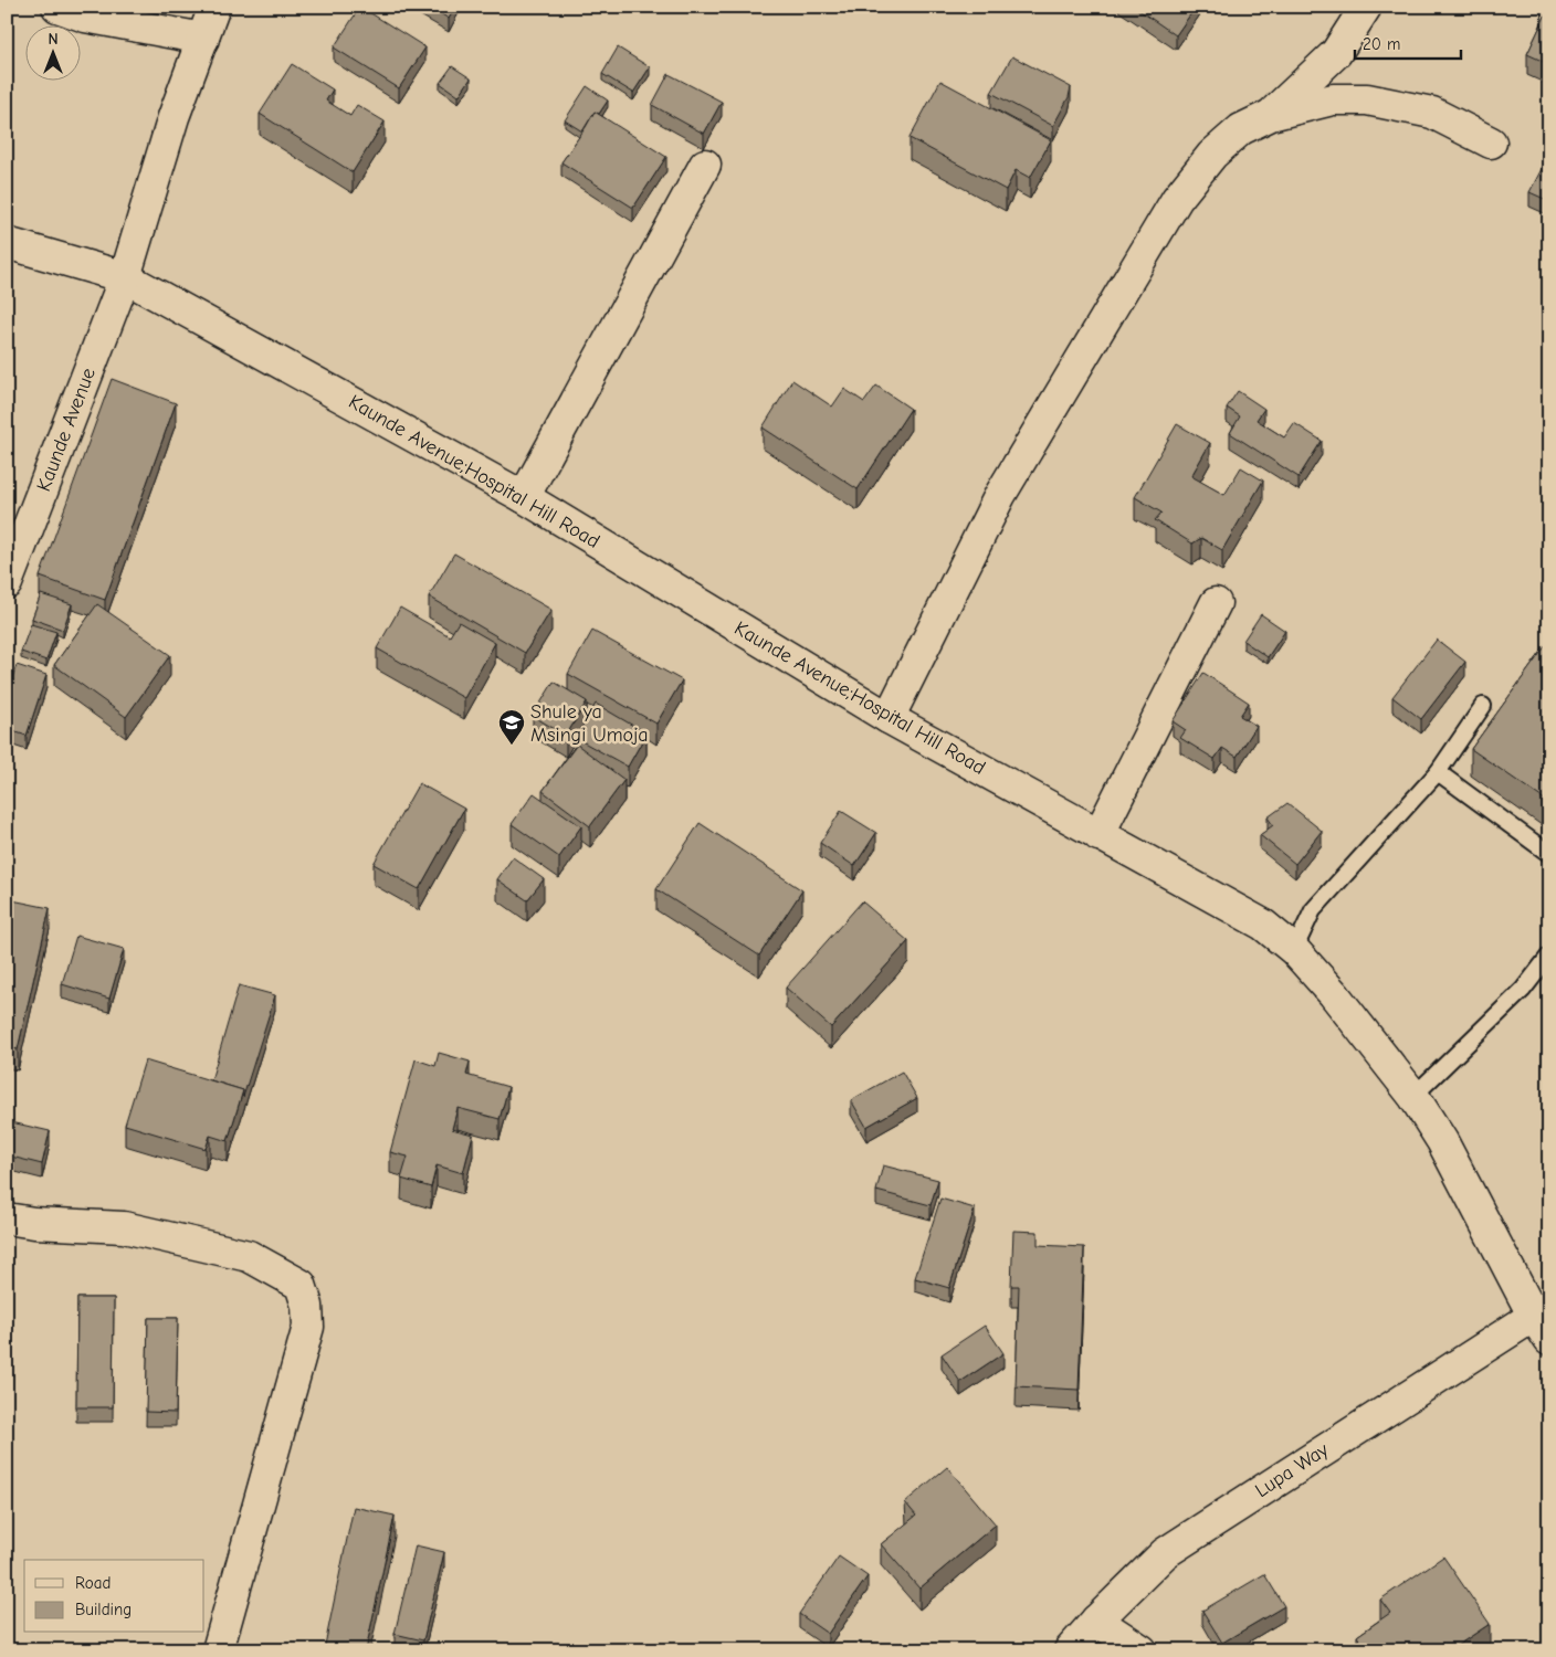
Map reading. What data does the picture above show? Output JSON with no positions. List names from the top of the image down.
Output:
{
  "streets": {
    "street": ["Kaunde Avenue", "Kaunde Avenue;Hospital Hill Road", "Lupa Way"]
  },
  "crossings": [
    ["Kaunde Avenue", "Kaunde Avenue;Hospital Hill Road"],
    ["Kaunde Avenue;Hospital Hill Road", "Lupa Way"]
  ],
  "places": {
    "school or university": ["Shule ya Msingi Umoja"]
  },
  "legend": ["Road", "Building"],
  "scale_bar": "20 m",
  "north": "top"
}
